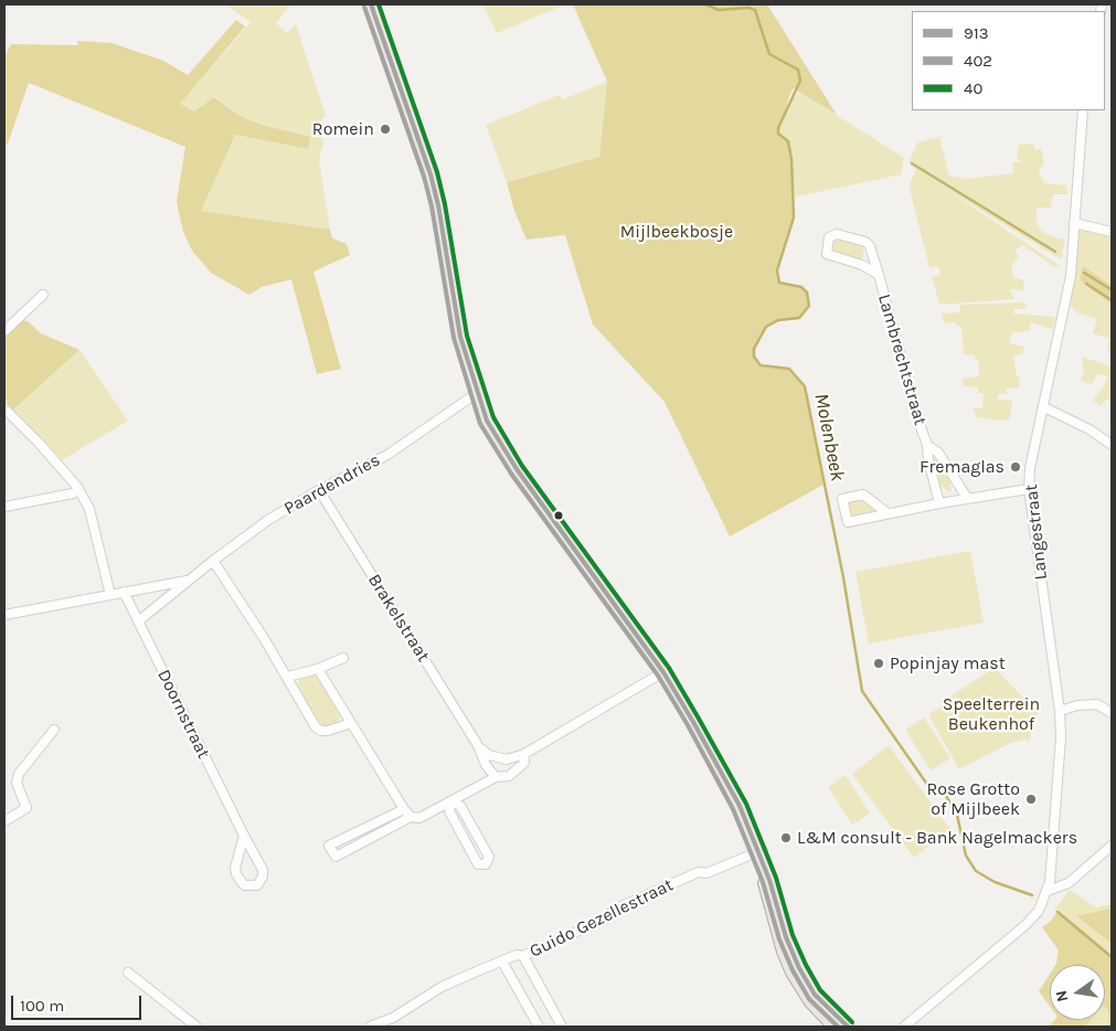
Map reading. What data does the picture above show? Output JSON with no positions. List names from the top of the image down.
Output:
{
  "streets": {
    "street": [
      "Lambrechtstraat",
      "Paardendries",
      "Langestraat",
      "Brakelstraat",
      "Doornstraat",
      "Guido Gezellestraat"
    ]
  },
  "crossings": [
    ["Paardendries", "Brakelstraat"],
    ["Paardendries", "Doornstraat"]
  ],
  "water": ["Molenbeek"],
  "parks": ["Mijlbeekbosje", "Speelterrein Beukenhof"],
  "places": [
    "Romein",
    "Fremaglas",
    "Popinjay mast",
    "Rose Grotto of Mijlbeek",
    "L&M consult - Bank Nagelmackers"
  ],
  "lines": ["transit line 913", "transit line 40", "transit line 402"],
  "legend": ["913", "402", "40"],
  "scale_bar": "100 m",
  "north": "left"
}
